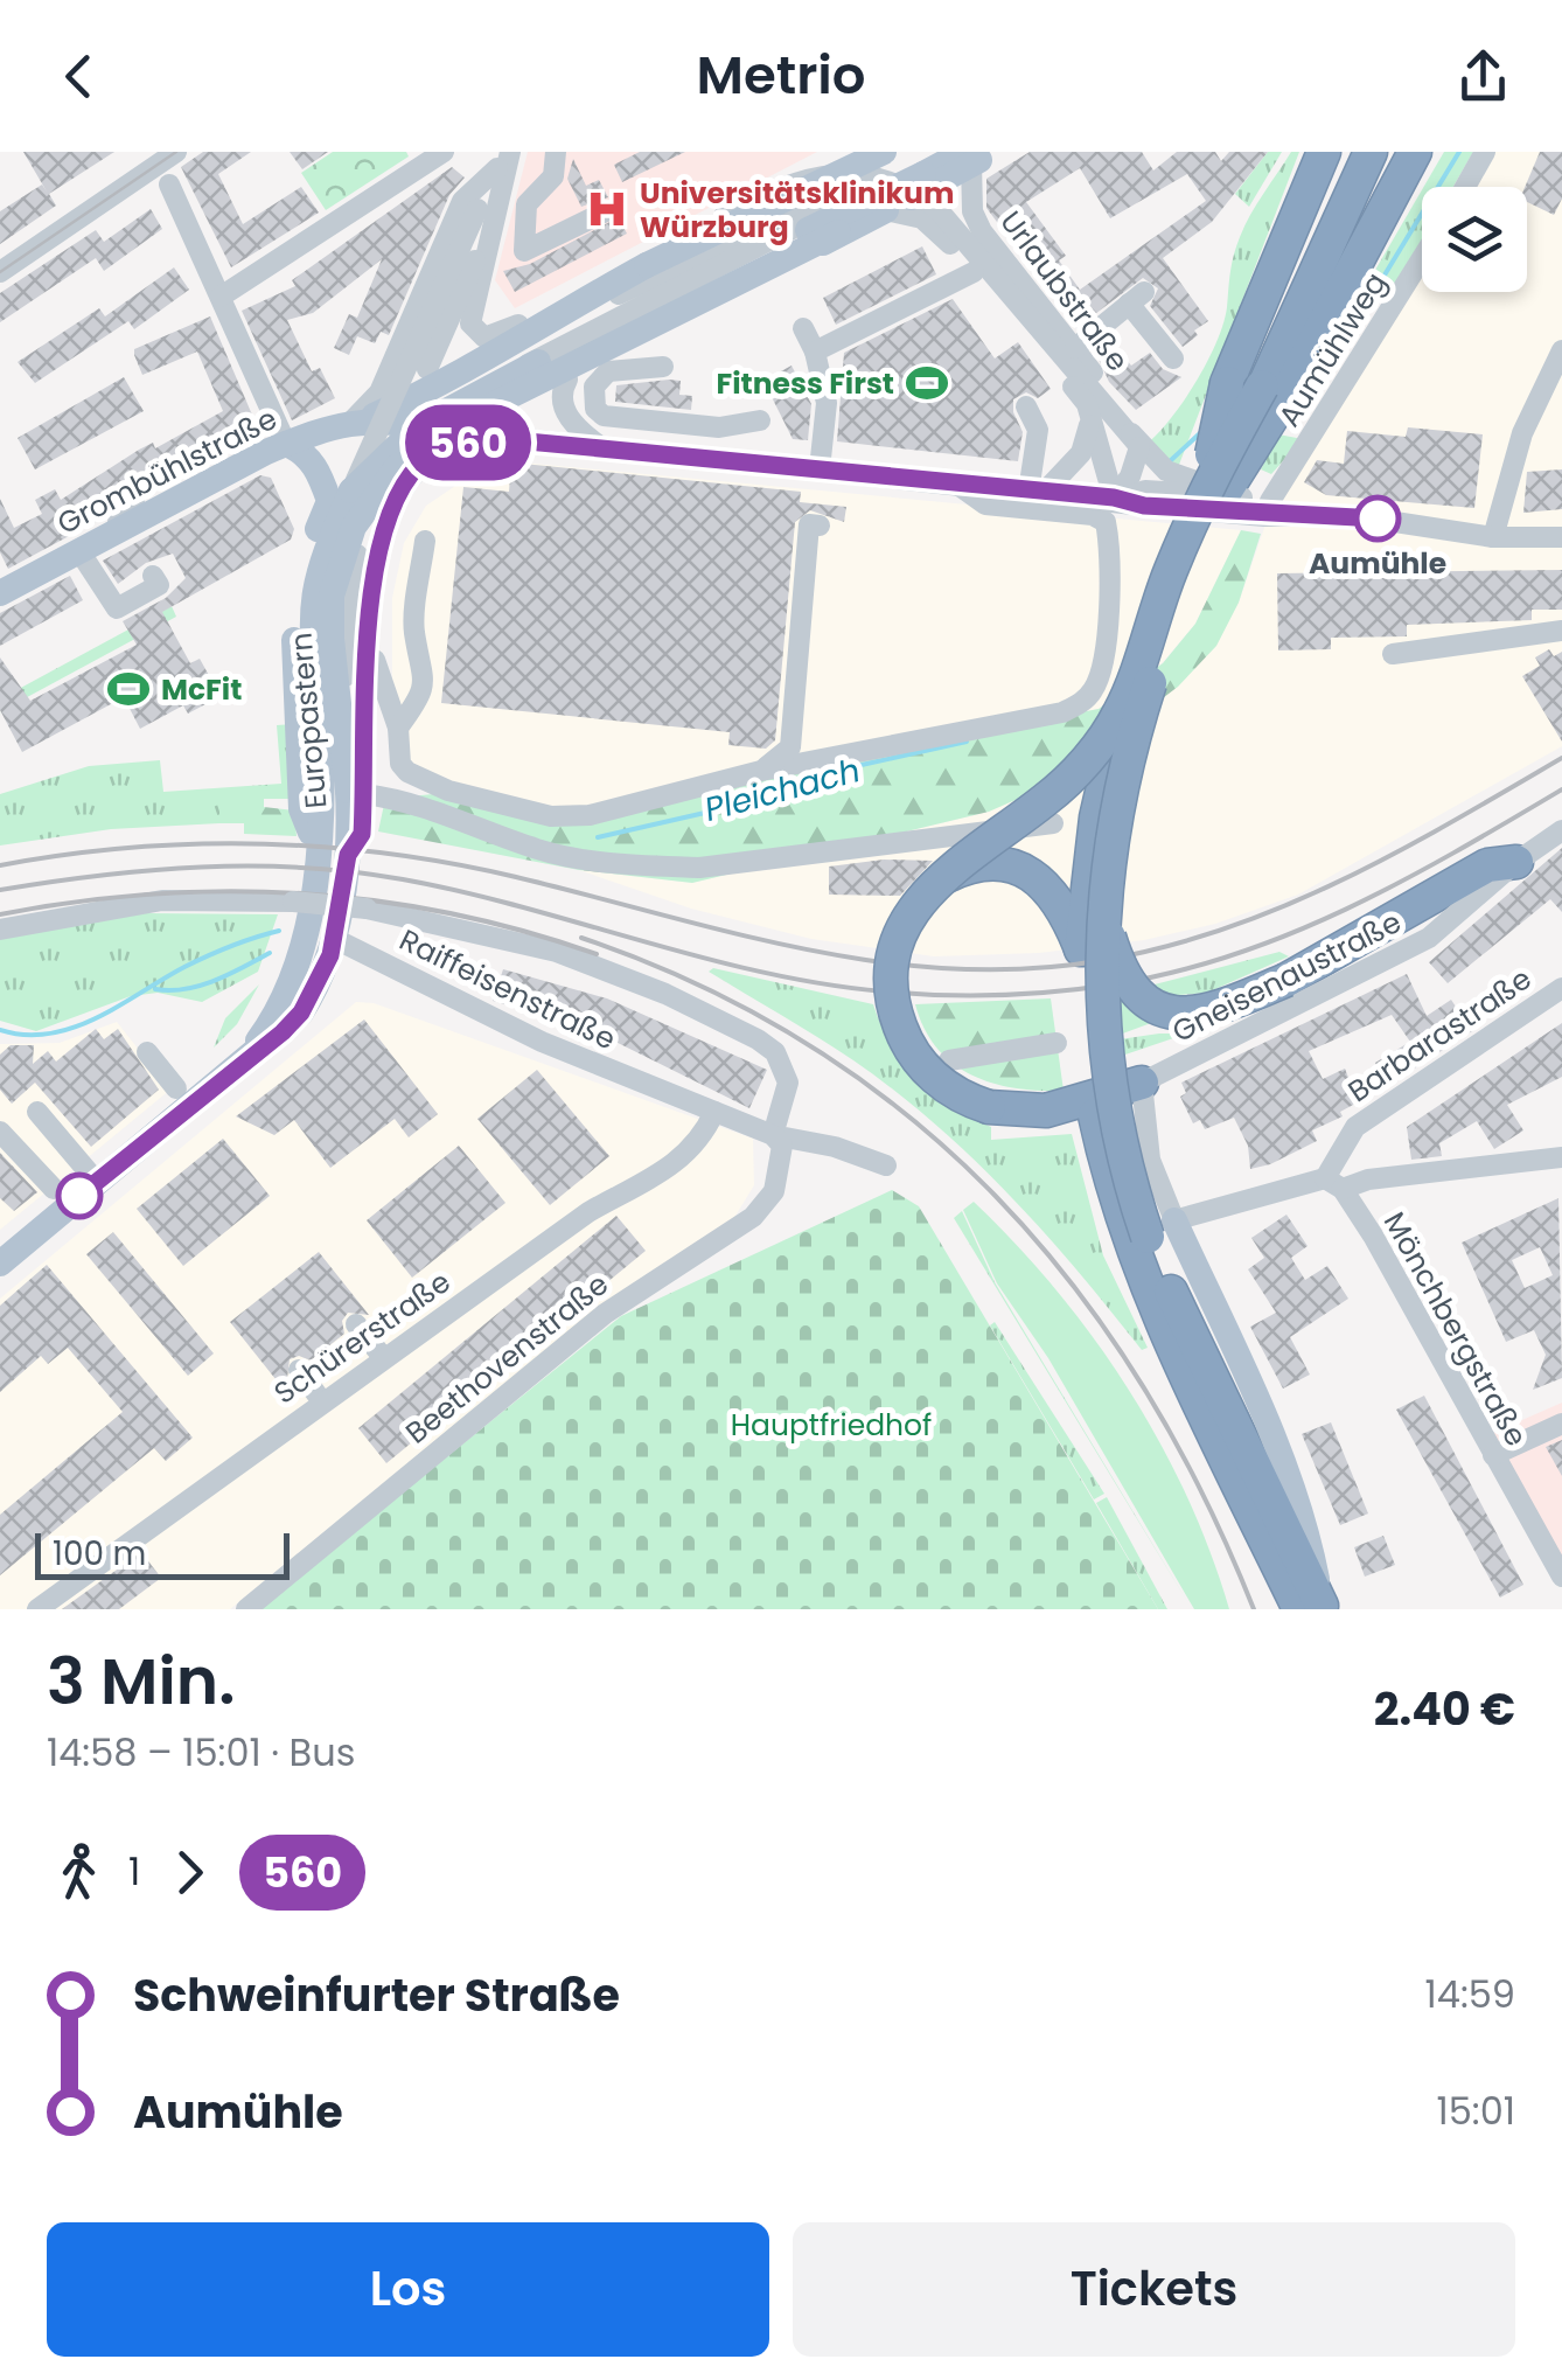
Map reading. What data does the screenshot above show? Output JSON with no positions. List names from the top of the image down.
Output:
{
  "streets": {
    "main road": ["Grombühlstraße", "Europastern"],
    "street": [
      "Urlaubstraße",
      "Aumühlweg",
      "Gneisenaustraße",
      "Raiffeisenstraße",
      "Barbarastraße",
      "Mönchbergstraße",
      "Schürerstraße",
      "Beethovenstraße"
    ]
  },
  "crossings": [
    ["Urlaubstraße", "Europastern"],
    ["Grombühlstraße", "Europastern"],
    ["Europastern", "Raiffeisenstraße"],
    ["Raiffeisenstraße", "Schürerstraße"],
    ["Raiffeisenstraße", "Beethovenstraße"],
    ["Barbarastraße", "Mönchbergstraße"]
  ],
  "water": ["Pleichach"],
  "parks": ["Hauptfriedhof"],
  "places": {
    "hospital": ["Universitätsklinikum Würzburg"],
    "sports": ["Fitness First", "McFit"],
    "other": ["Aumühle"]
  },
  "lines": ["bus line 560"],
  "scale_bar": "100 m",
  "page": {
    "header": "Metrio",
    "on_map": "560",
    "scale": "100 m",
    "heading": ["3 Min.", "14:58 – 15:01 · Bus", "2.40 €"],
    "legs": ["1", "560"],
    "list": [
      {
        "name": "Schweinfurter Straße",
        "value": "14:59"
      },
      {
        "name": "Aumühle",
        "value": "15:01"
      }
    ],
    "buttons": ["Los", "Tickets"]
  }
}
